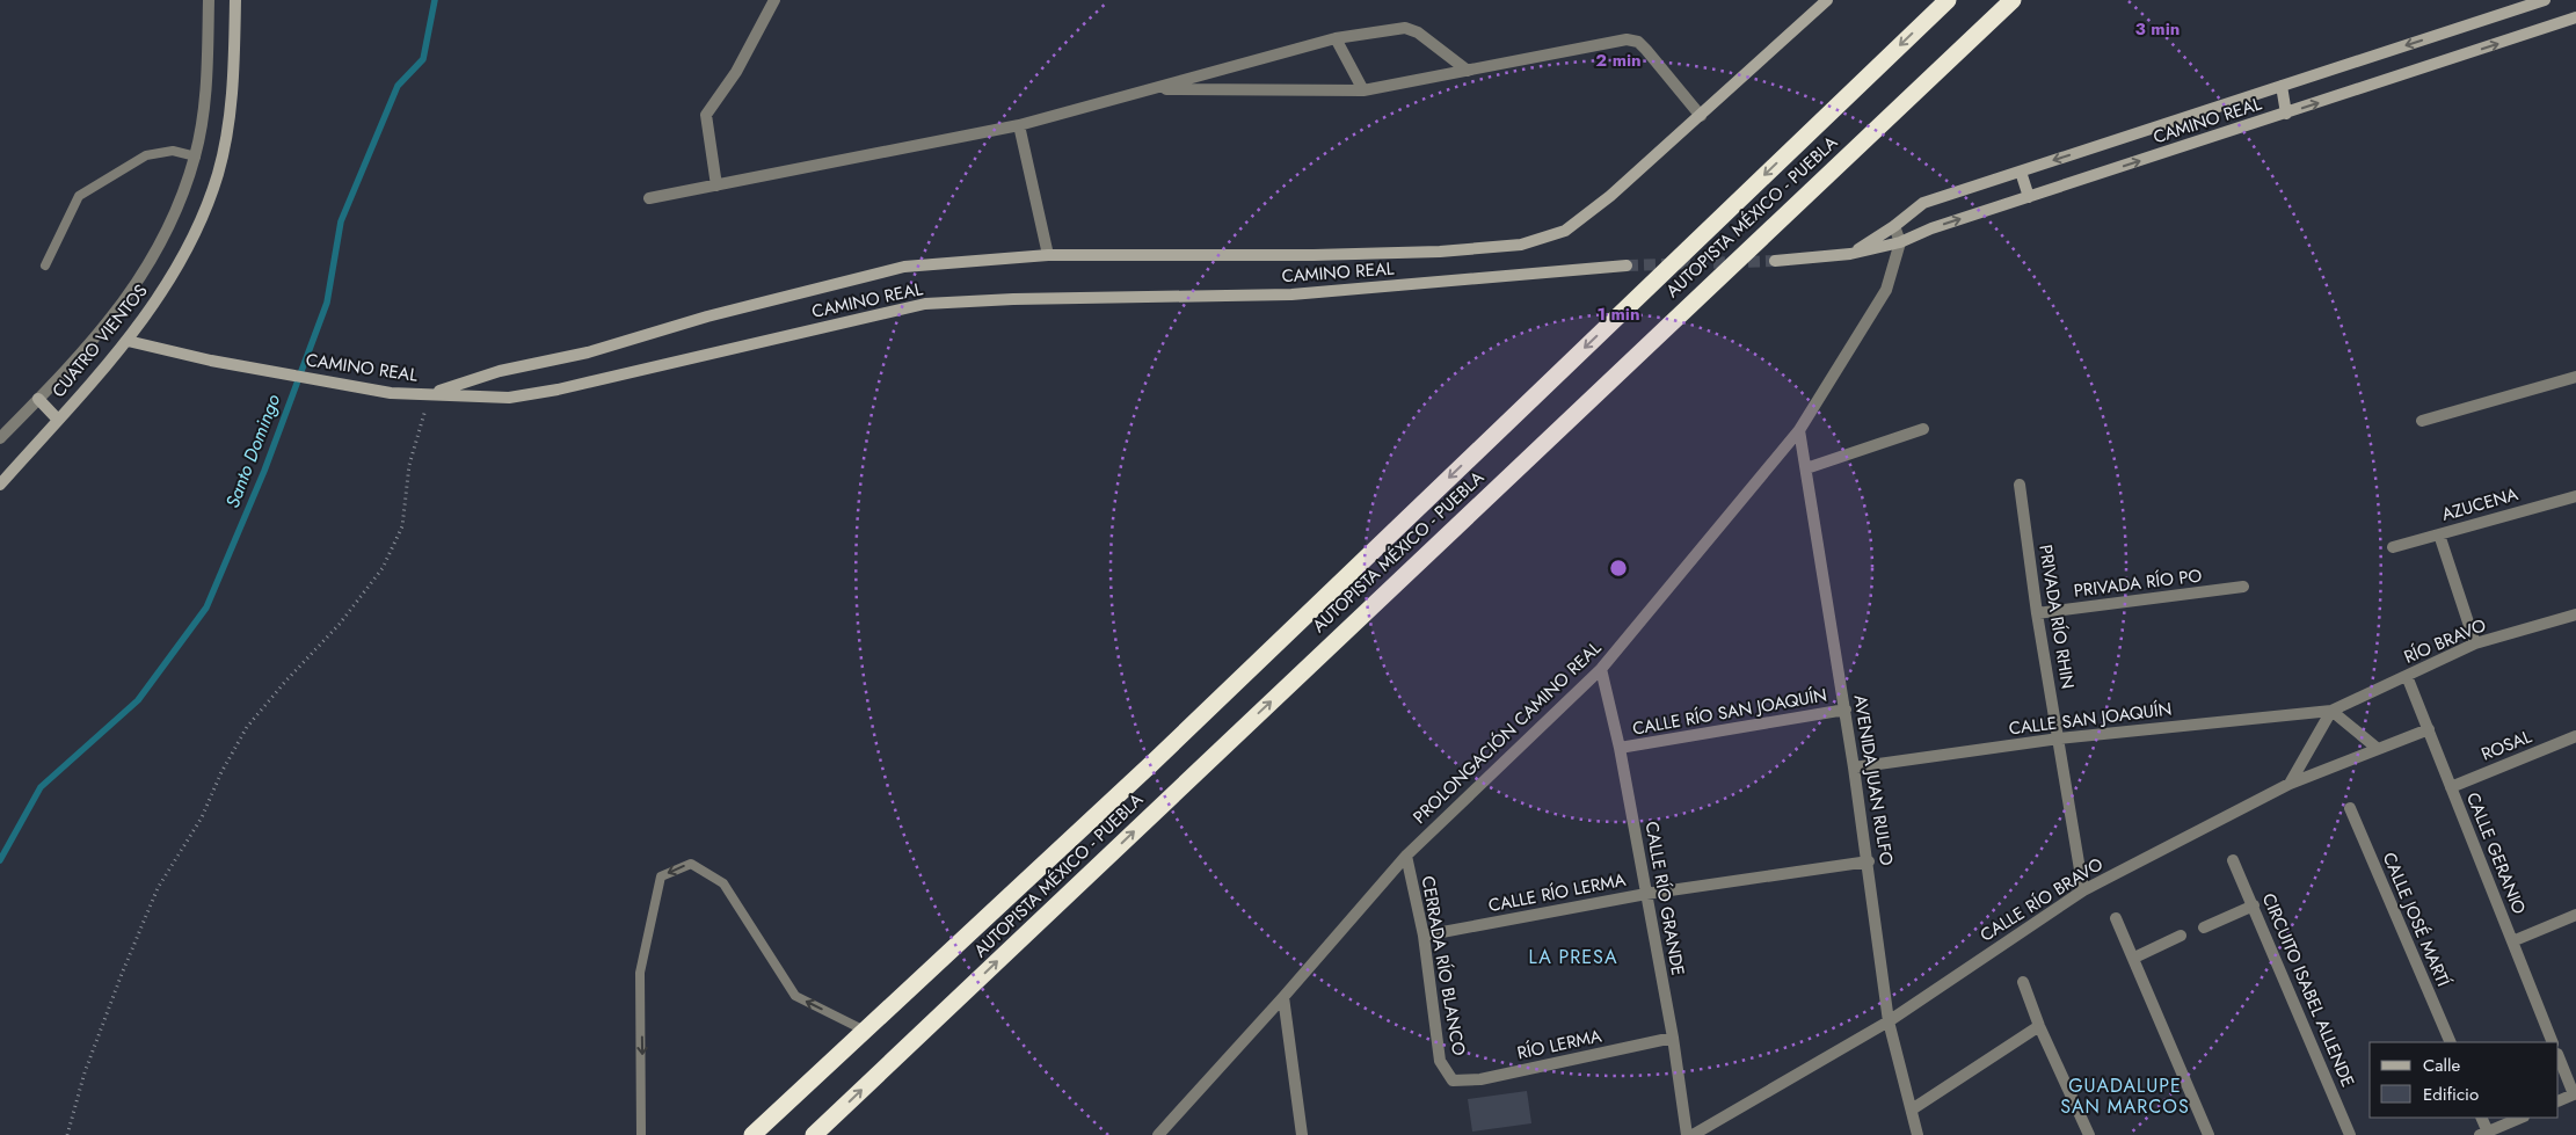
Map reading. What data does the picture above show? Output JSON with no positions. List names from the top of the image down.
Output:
{
  "streets": {
    "highway": ["AUTOPISTA MÉXICO - PUEBLA"],
    "street": [
      "CAMINO REAL",
      "CUATRO VIENTOS",
      "AZUCENA",
      "PRIVADA RÍO PO",
      "PRIVADA RÍO RHIN",
      "RÍO BRAVO",
      "CALLE RÍO SAN JOAQUÍN",
      "CALLE SAN JOAQUÍN",
      "PROLONGACIÓN CAMINO REAL",
      "ROSAL",
      "AVENIDA JUAN RULFO",
      "CALLE GERANIO",
      "CALLE RÍO LERMA",
      "CALLE RÍO GRANDE",
      "CALLE RÍO BRAVO",
      "CALLE JOSÉ MARTÍ",
      "CERRADA RÍO BLANCO",
      "CIRCUITO ISABEL ALLENDE",
      "RÍO LERMA"
    ]
  },
  "crossings": [
    ["CAMINO REAL", "CUATRO VIENTOS"],
    ["CAMINO REAL", "PROLONGACIÓN CAMINO REAL"],
    ["PRIVADA RÍO PO", "PRIVADA RÍO RHIN"],
    ["PRIVADA RÍO RHIN", "CALLE SAN JOAQUÍN"],
    ["PRIVADA RÍO RHIN", "CALLE RÍO BRAVO"],
    ["RÍO BRAVO", "CALLE SAN JOAQUÍN"],
    ["RÍO BRAVO", "CALLE GERANIO"],
    ["CALLE RÍO SAN JOAQUÍN", "AVENIDA JUAN RULFO"],
    ["CALLE RÍO SAN JOAQUÍN", "CALLE RÍO GRANDE"],
    ["CALLE SAN JOAQUÍN", "AVENIDA JUAN RULFO"],
    ["PROLONGACIÓN CAMINO REAL", "AVENIDA JUAN RULFO"],
    ["PROLONGACIÓN CAMINO REAL", "CALLE RÍO GRANDE"],
    ["PROLONGACIÓN CAMINO REAL", "CERRADA RÍO BLANCO"],
    ["ROSAL", "CALLE GERANIO"],
    ["AVENIDA JUAN RULFO", "CALLE RÍO LERMA"],
    ["AVENIDA JUAN RULFO", "CALLE RÍO BRAVO"],
    ["CALLE GERANIO", "CALLE RÍO BRAVO"],
    ["CALLE RÍO LERMA", "CALLE RÍO GRANDE"],
    ["CALLE RÍO LERMA", "CERRADA RÍO BLANCO"],
    ["CALLE RÍO GRANDE", "RÍO LERMA"],
    ["CERRADA RÍO BLANCO", "RÍO LERMA"]
  ],
  "districts": ["LA PRESA", "GUADALUPE SAN MARCOS"],
  "water": ["Santo Domingo"],
  "legend": ["Calle", "Edificio"],
  "rings": ["3 min", "2 min", "1 min"]
}
